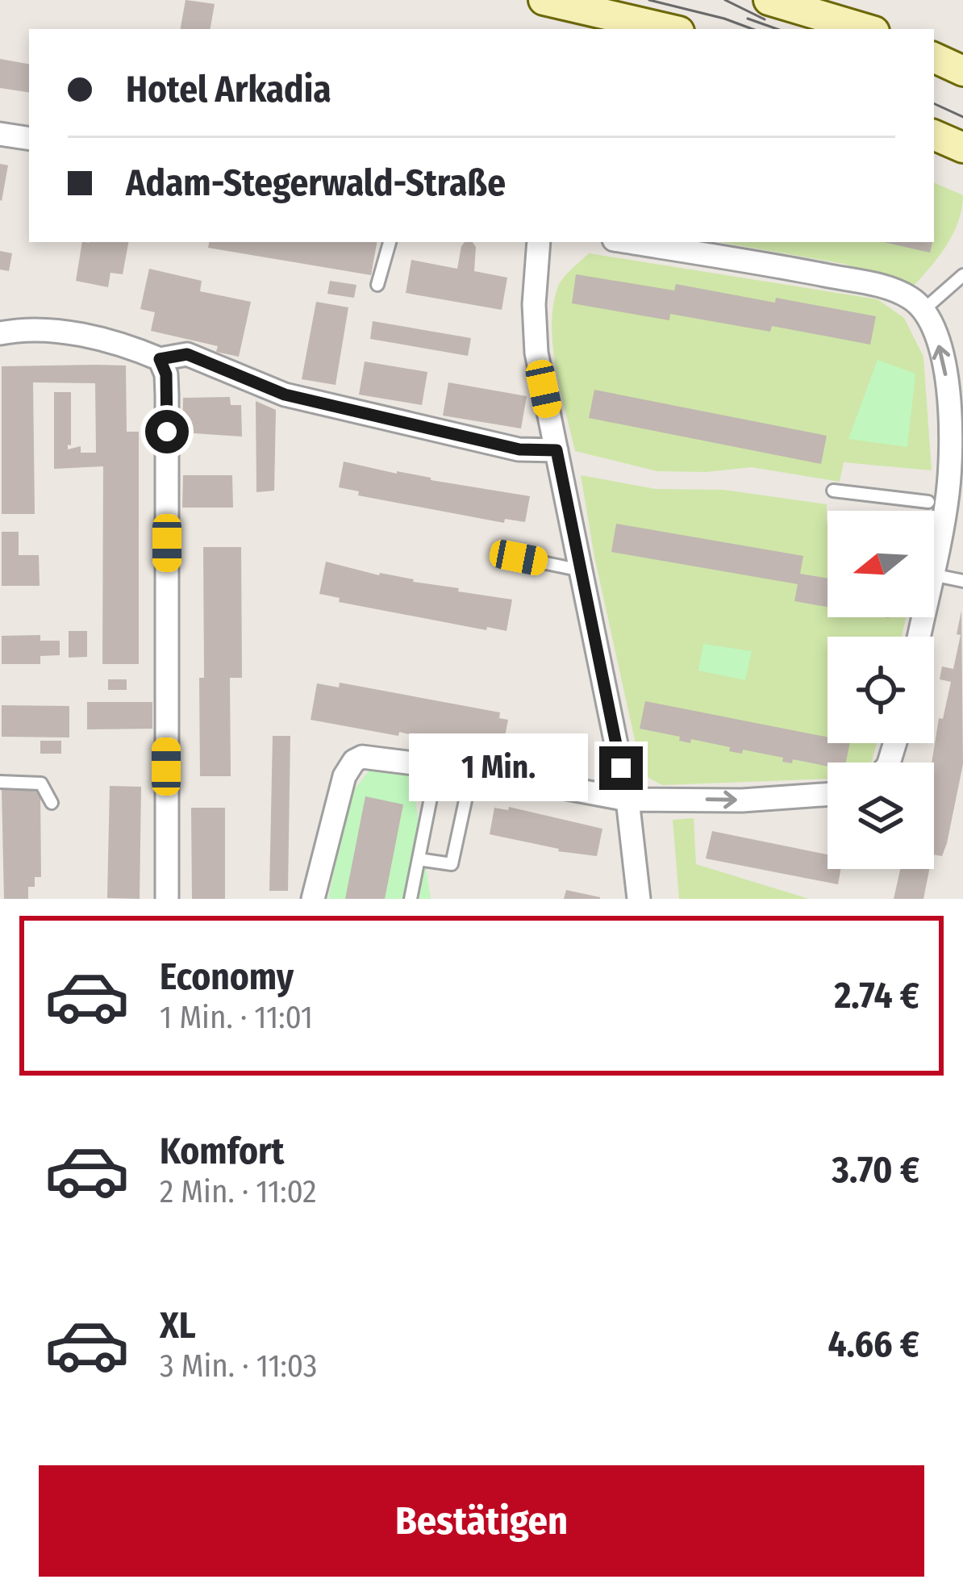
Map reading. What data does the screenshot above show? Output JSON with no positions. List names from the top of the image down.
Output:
{
  "north": "left",
  "page": {
    "banner": ["Hotel Arkadia", "Adam-Stegerwald-Straße"],
    "bubble": "1 Min.",
    "list": [
      {
        "name": "Economy",
        "note": "1 Min. · 11:01",
        "value": "2.74 €"
      },
      {
        "name": "Komfort",
        "note": "2 Min. · 11:02",
        "value": "3.70 €"
      },
      {
        "name": "XL",
        "note": "3 Min. · 11:03",
        "value": "4.66 €"
      }
    ],
    "buttons": "Bestätigen"
  }
}
